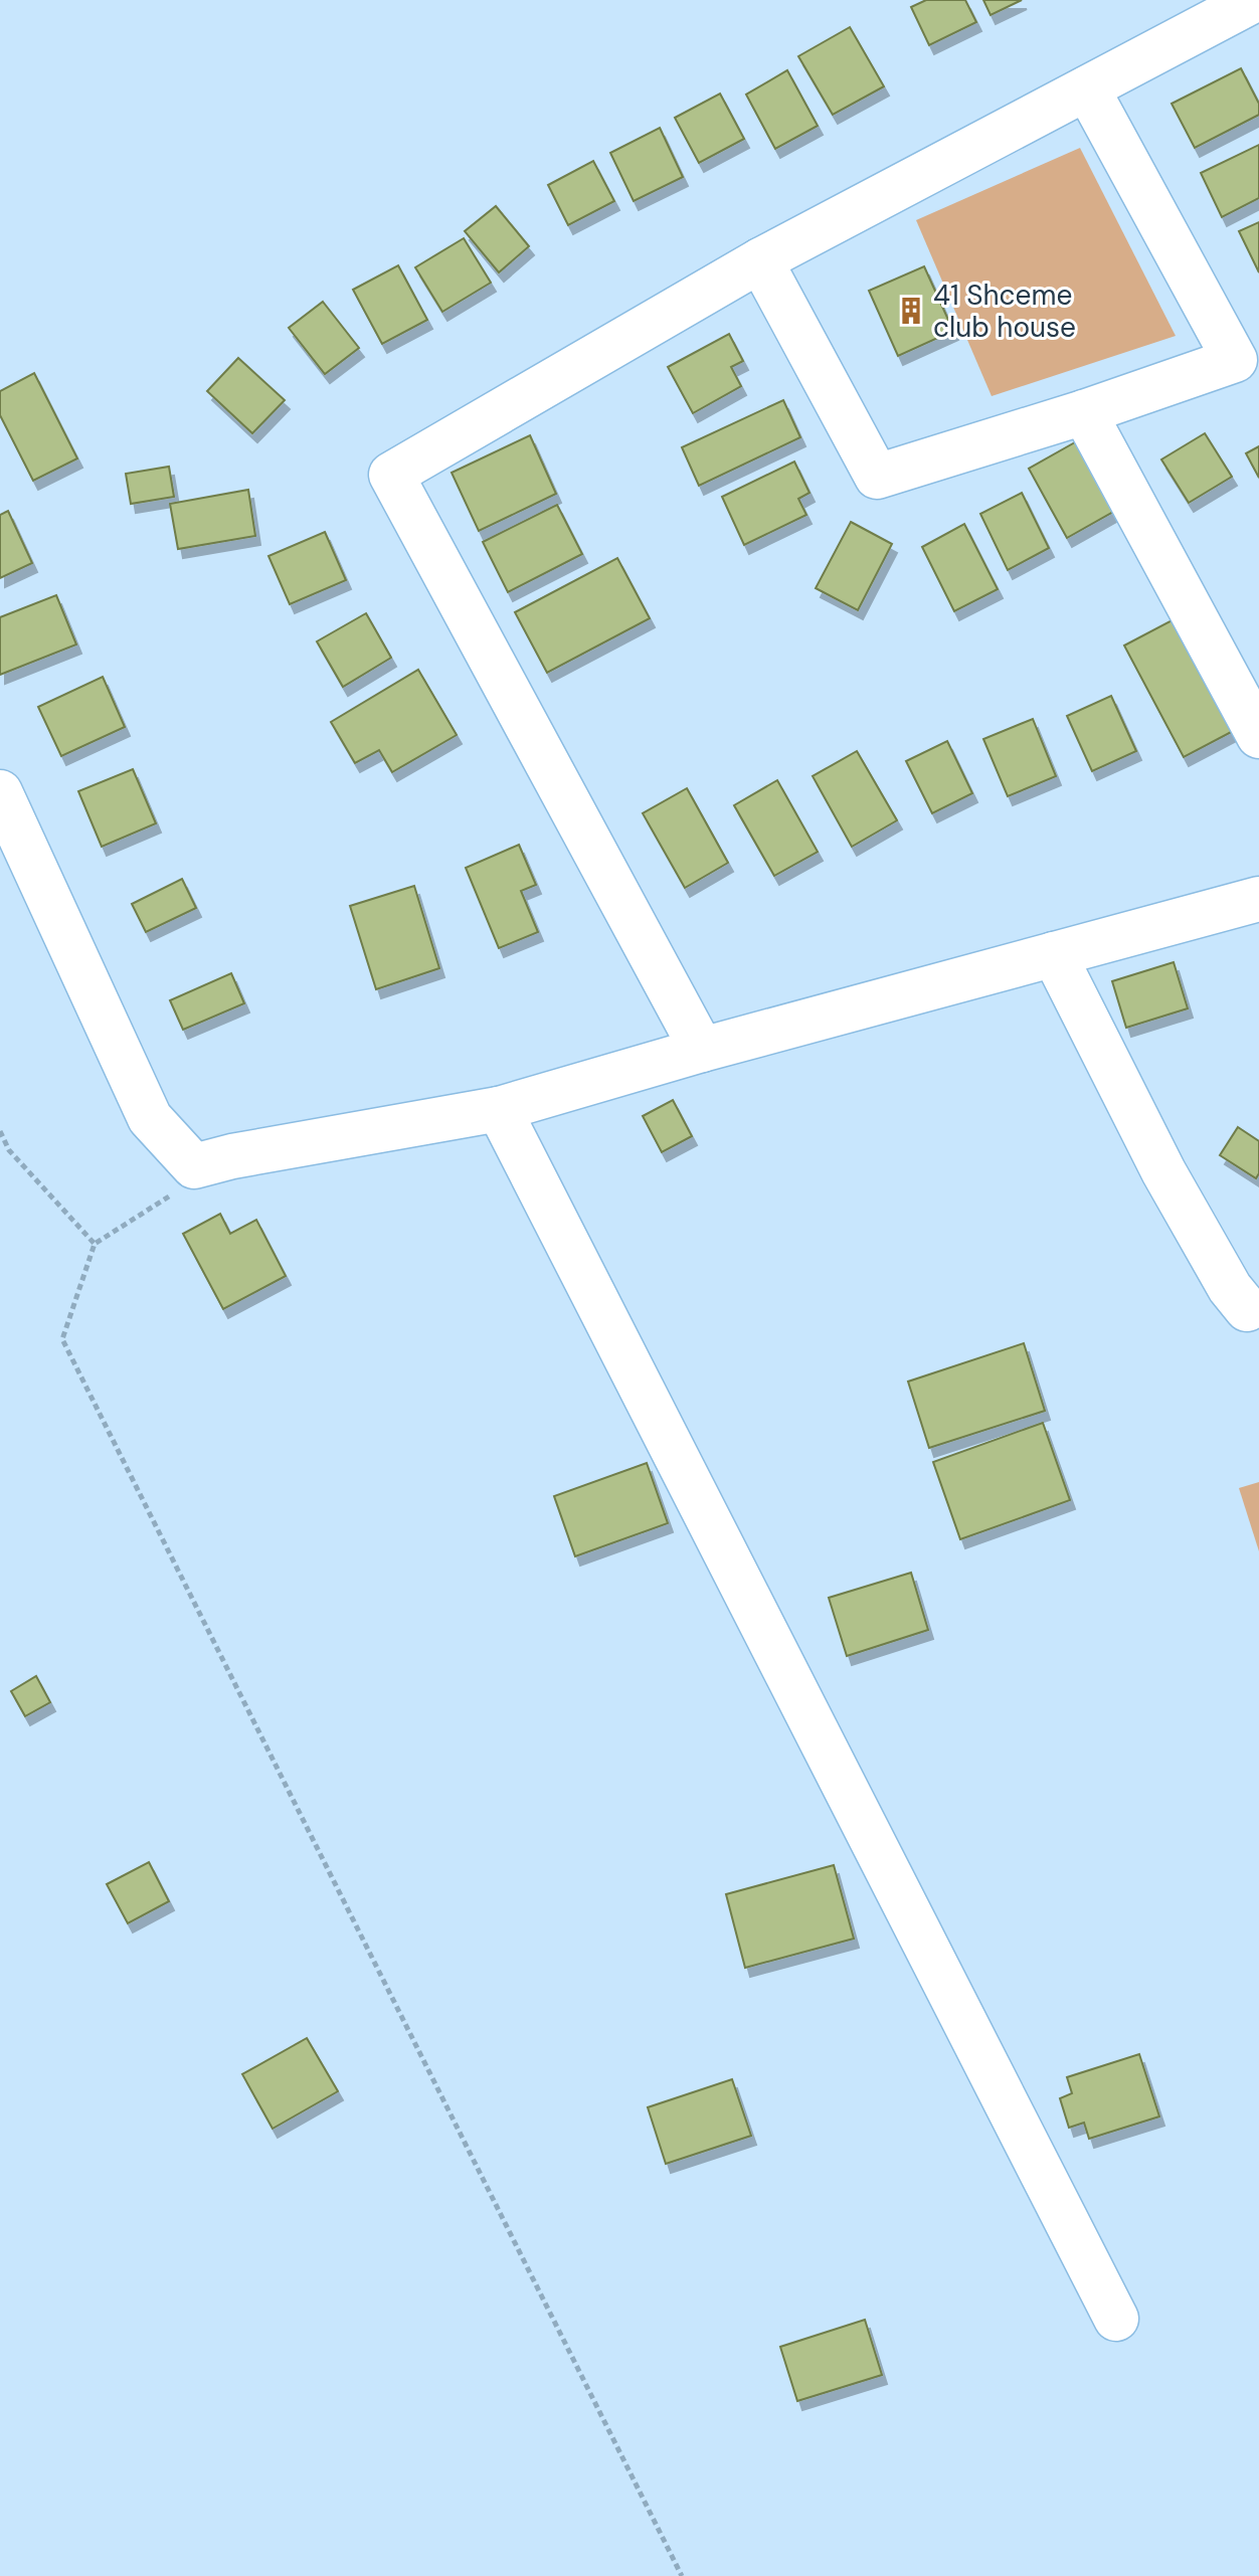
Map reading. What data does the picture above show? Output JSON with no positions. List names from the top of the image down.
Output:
{
  "places": {
    "building": ["41 Shceme club house"]
  }
}
